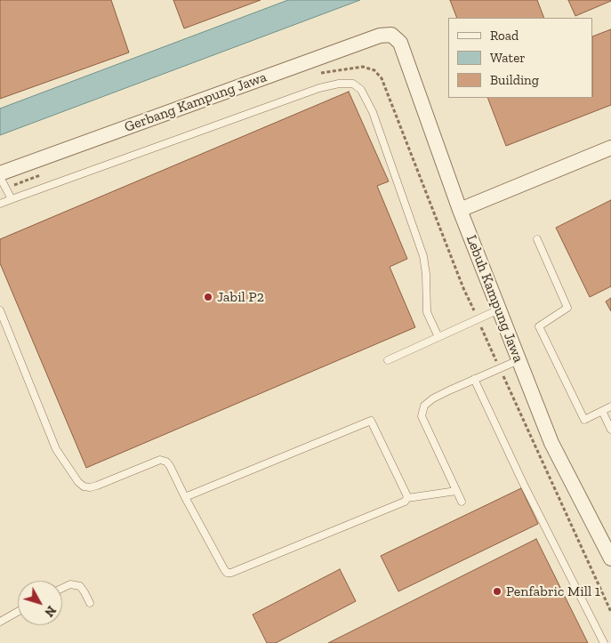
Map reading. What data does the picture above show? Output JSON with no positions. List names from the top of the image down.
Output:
{
  "streets": {
    "street": ["Gerbang Kampung Jawa", "Lebuh Kampung Jawa"]
  },
  "crossings": [
    ["Gerbang Kampung Jawa", "Lebuh Kampung Jawa"]
  ],
  "places": ["Jabil P2", "Penfabric Mill 1"],
  "legend": ["Road", "Water", "Building"],
  "north": "bottom right"
}
